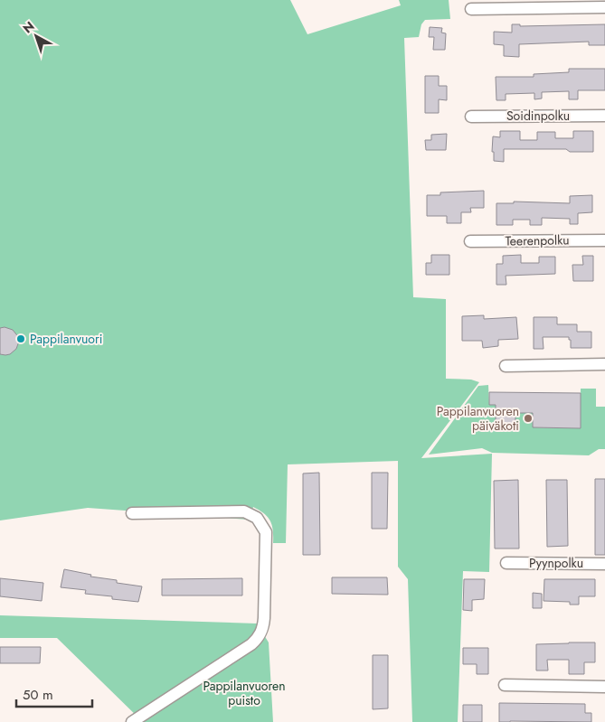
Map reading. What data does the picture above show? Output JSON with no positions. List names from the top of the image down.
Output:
{
  "streets": {
    "street": ["Soidinpolku", "Teerenpolku", "Pyynpolku"]
  },
  "parks": ["Pappilanvuoren puisto"],
  "places": ["Pappilanvuori", "Pappilanvuoren päiväkoti"],
  "scale_bar": "50 m",
  "north": "top left"
}
